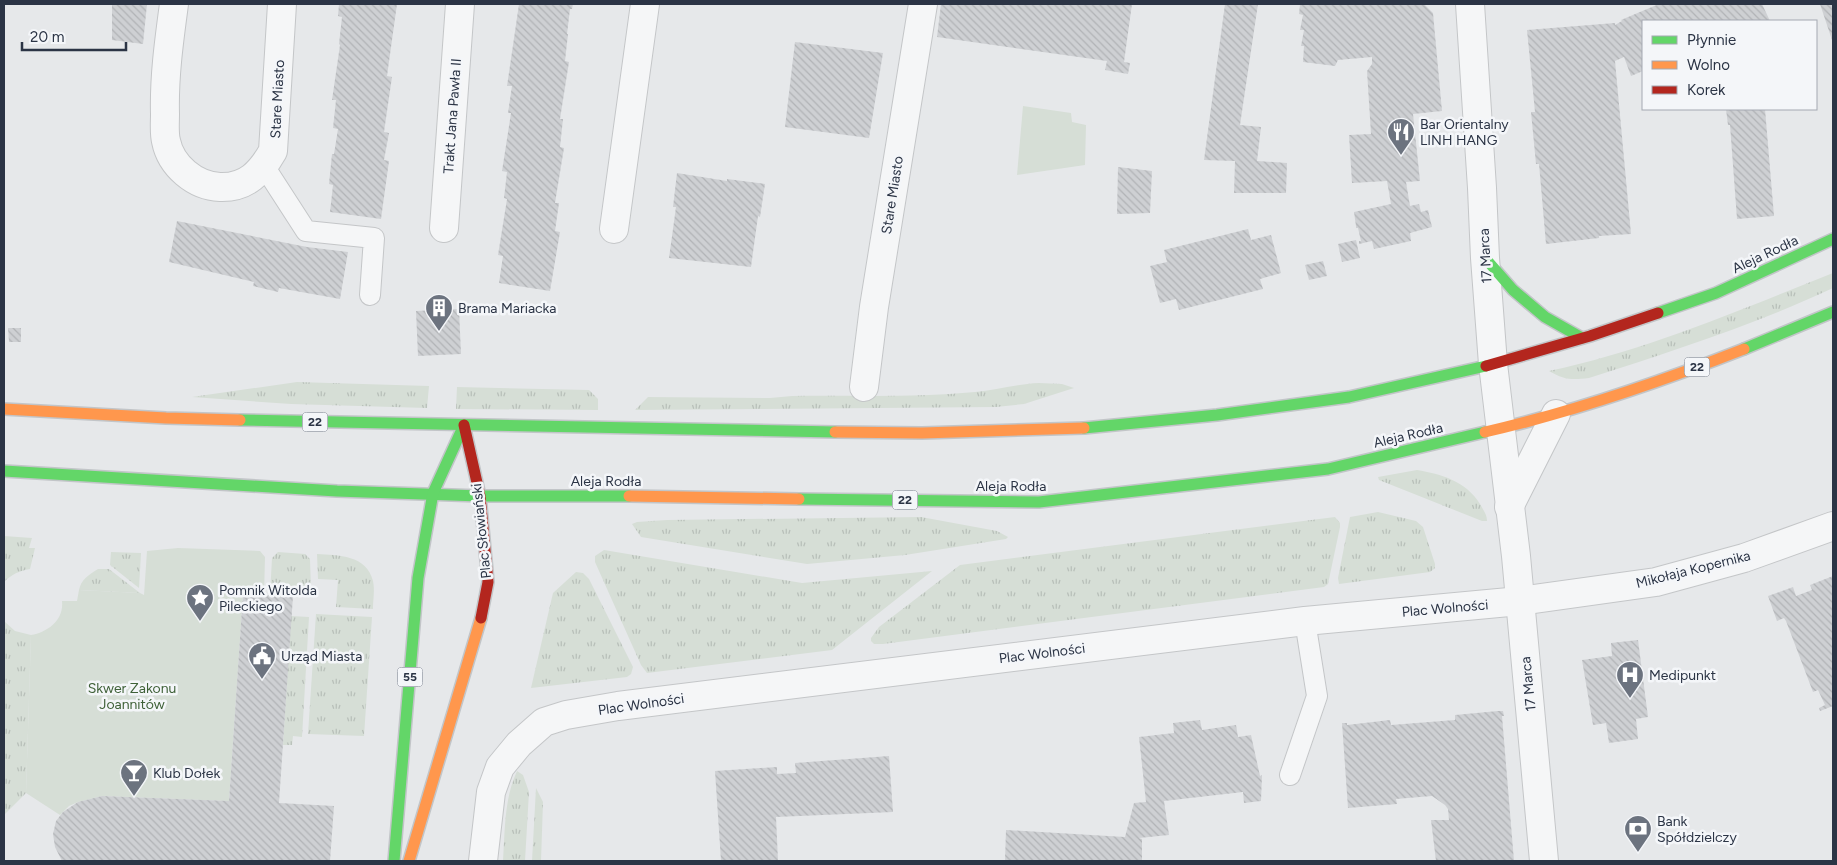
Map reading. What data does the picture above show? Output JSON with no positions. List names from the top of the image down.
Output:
{
  "streets": {
    "main road": [
      "Aleja Rodła",
      "22",
      "Plac Słowiański",
      "55"
    ],
    "street": [
      "Stare Miasto",
      "Trakt Jana Pawła II",
      "17 Marca",
      "Mikołaja Kopernika",
      "Plac Wolności"
    ]
  },
  "crossings": [
    ["Aleja Rodła", "17 Marca"],
    ["Aleja Rodła", "Plac Słowiański"],
    ["Aleja Rodła", "55"],
    ["17 Marca", "Mikołaja Kopernika"],
    ["17 Marca", "Plac Wolności"],
    ["Plac Słowiański", "55"],
    ["Mikołaja Kopernika", "Plac Wolności"]
  ],
  "parks": ["Skwer Zakonu Joannitów"],
  "places": {
    "restaurant": ["Bar Orientalny LINH HANG"],
    "building": ["Brama Mariacka"],
    "place": ["Pomnik Witolda Pileckiego"],
    "public building": ["Urząd Miasta"],
    "hospital": ["Medipunkt"],
    "bar": ["Klub Dołek"],
    "bank": ["Bank Spółdzielczy"]
  },
  "legend": ["Płynnie", "Wolno", "Korek"],
  "scale_bar": "20 m"
}
